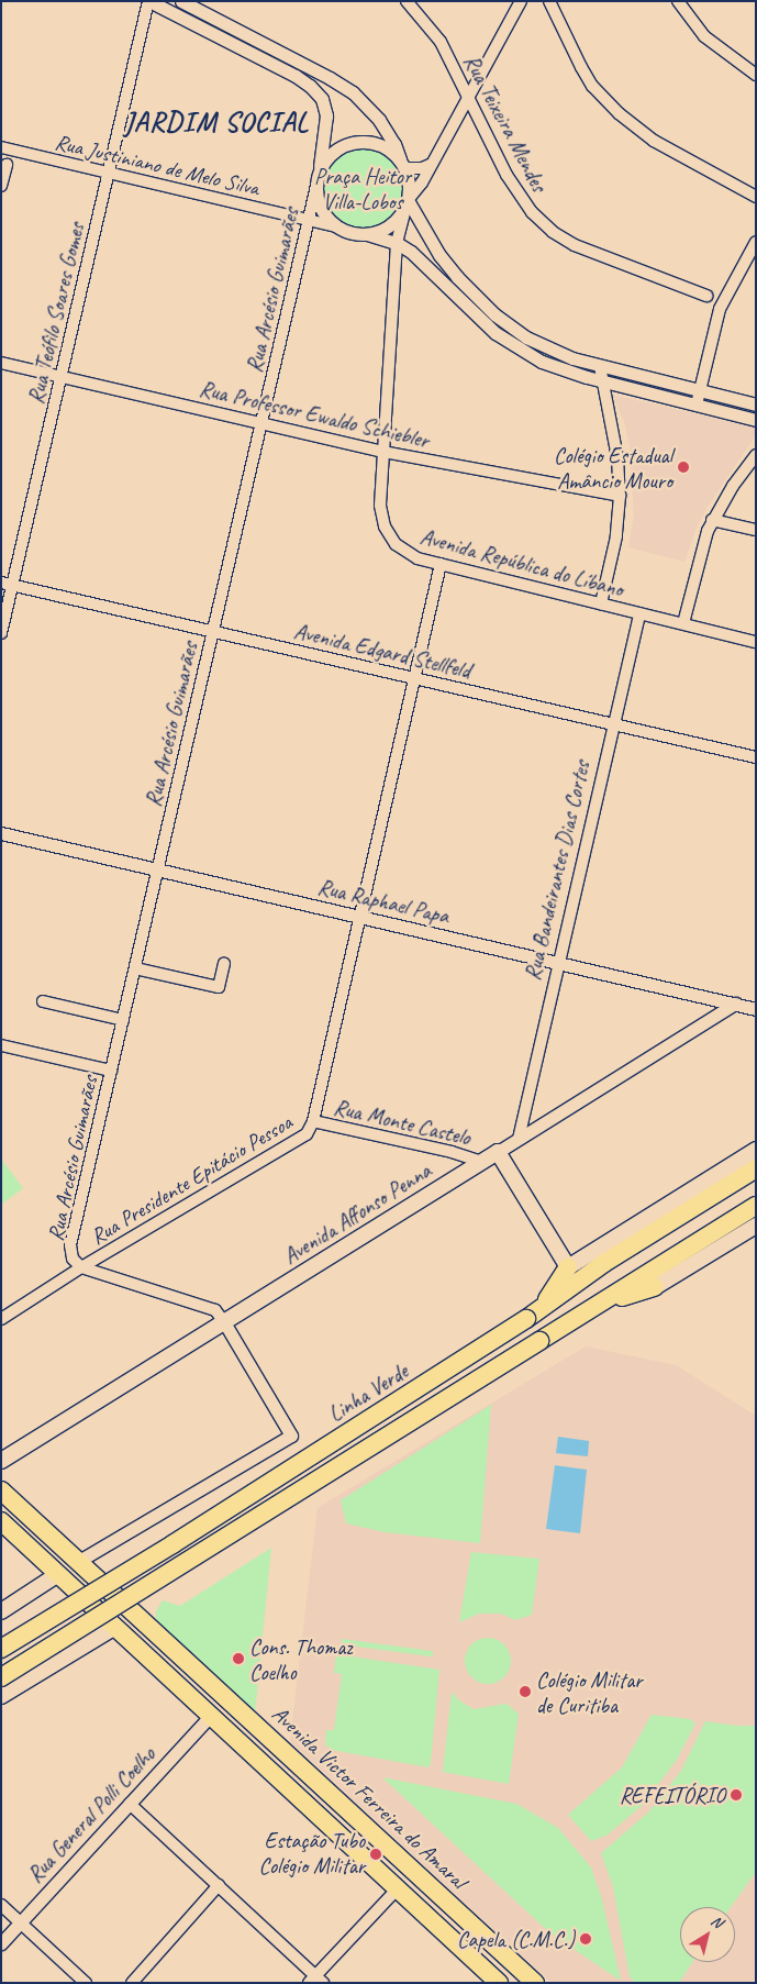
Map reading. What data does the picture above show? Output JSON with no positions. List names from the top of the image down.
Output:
{
  "streets": {
    "highway": ["Linha Verde", "Avenida Victor Ferreira do Amaral"],
    "main road": ["Avenida Affonso Penna"],
    "street": [
      "Rua Teixeira Mendes",
      "Rua Justiniano de Melo Silva",
      "Rua Arcésio Guimarães",
      "Rua Teófilo Soares Gomes",
      "Rua Professor Ewaldo Schiebler",
      "Avenida República do Líbano",
      "Avenida Edgard Stellfeld",
      "Rua Bandeirantes Dias Cortes",
      "Rua Raphael Papa",
      "Rua Monte Castelo",
      "Rua Presidente Epitácio Pessoa",
      "Rua General Polli Coelho"
    ]
  },
  "crossings": [
    ["Rua Justiniano de Melo Silva", "Rua Arcésio Guimarães"],
    ["Rua Justiniano de Melo Silva", "Rua Teófilo Soares Gomes"],
    ["Rua Justiniano de Melo Silva", "Avenida República do Líbano"],
    ["Rua Arcésio Guimarães", "Rua Professor Ewaldo Schiebler"],
    ["Rua Arcésio Guimarães", "Avenida República do Líbano"],
    ["Rua Arcésio Guimarães", "Avenida Edgard Stellfeld"],
    ["Rua Arcésio Guimarães", "Rua Raphael Papa"],
    ["Rua Arcésio Guimarães", "Rua Presidente Epitácio Pessoa"],
    ["Rua Teófilo Soares Gomes", "Rua Professor Ewaldo Schiebler"],
    ["Rua Teófilo Soares Gomes", "Avenida Edgard Stellfeld"],
    ["Rua Professor Ewaldo Schiebler", "Avenida República do Líbano"],
    ["Avenida República do Líbano", "Rua Bandeirantes Dias Cortes"],
    ["Avenida Edgard Stellfeld", "Rua Bandeirantes Dias Cortes"],
    ["Rua Bandeirantes Dias Cortes", "Rua Raphael Papa"],
    ["Rua Bandeirantes Dias Cortes", "Avenida Affonso Penna"],
    ["Rua Raphael Papa", "Avenida Affonso Penna"],
    ["Rua Monte Castelo", "Rua Presidente Epitácio Pessoa"],
    ["Rua Monte Castelo", "Avenida Affonso Penna"]
  ],
  "districts": ["JARDIM SOCIAL"],
  "parks": ["Praça Heitor Villa-Lobos"],
  "places": [
    "Colégio Estadual Amâncio Mouro",
    "Cons. Thomaz Coelho",
    "Colégio Militar de Curitiba",
    "REFEITÓRIO",
    "Estação Tubo Colégio Militar",
    "Capela (C.M.C.)"
  ],
  "north": "top right"
}
